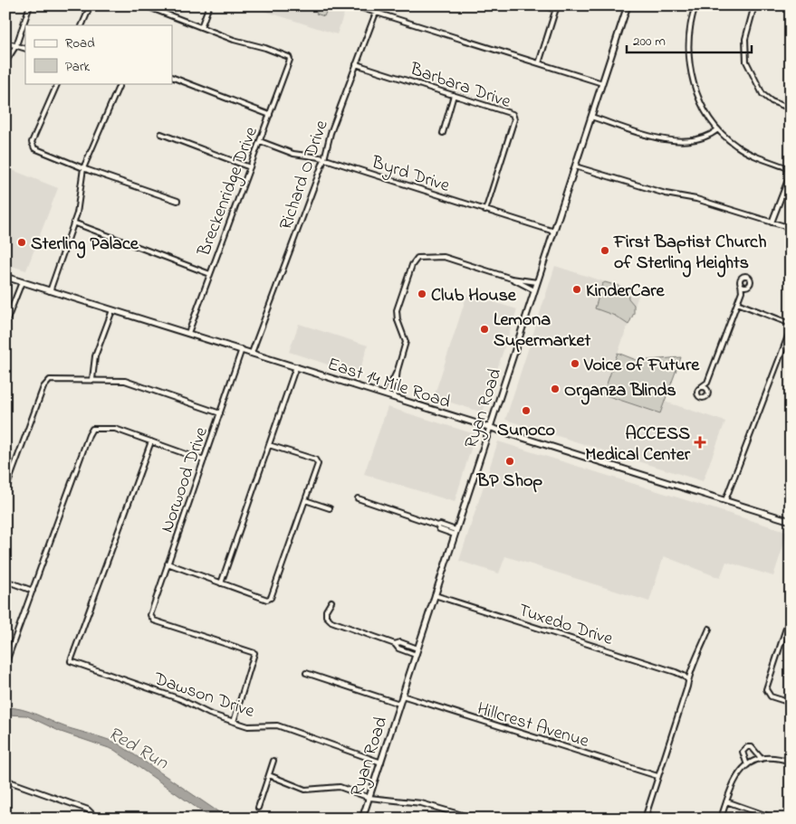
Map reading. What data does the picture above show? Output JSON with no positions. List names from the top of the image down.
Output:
{
  "streets": {
    "main road": ["East 14 Mile Road", "Ryan Road"],
    "street": [
      "Barbara Drive",
      "Byrd Drive",
      "Richard O Drive",
      "Breckenridge Drive",
      "Norwood Drive",
      "Tuxedo Drive",
      "Dawson Drive",
      "Hillcrest Avenue"
    ]
  },
  "crossings": [
    ["Barbara Drive", "Byrd Drive"],
    ["Barbara Drive", "Richard O Drive"],
    ["Byrd Drive", "Richard O Drive"],
    ["Byrd Drive", "Breckenridge Drive"],
    ["Byrd Drive", "Ryan Road"],
    ["Richard O Drive", "East 14 Mile Road"],
    ["Breckenridge Drive", "East 14 Mile Road"],
    ["East 14 Mile Road", "Ryan Road"],
    ["East 14 Mile Road", "Norwood Drive"],
    ["Ryan Road", "Tuxedo Drive"],
    ["Ryan Road", "Dawson Drive"],
    ["Ryan Road", "Hillcrest Avenue"],
    ["Norwood Drive", "Dawson Drive"]
  ],
  "water": ["Red Run"],
  "places": {
    "other": [
      "Sterling Palace",
      "First Baptist Church of Sterling Heights",
      "KinderCare",
      "Club House",
      "Lemona Supermarket",
      "Voice of Future",
      "Organza Blinds",
      "Sunoco",
      "BP Shop"
    ],
    "health": ["ACCESS Medical Center"]
  },
  "legend": ["Road", "Park"],
  "scale_bar": "200 m"
}
